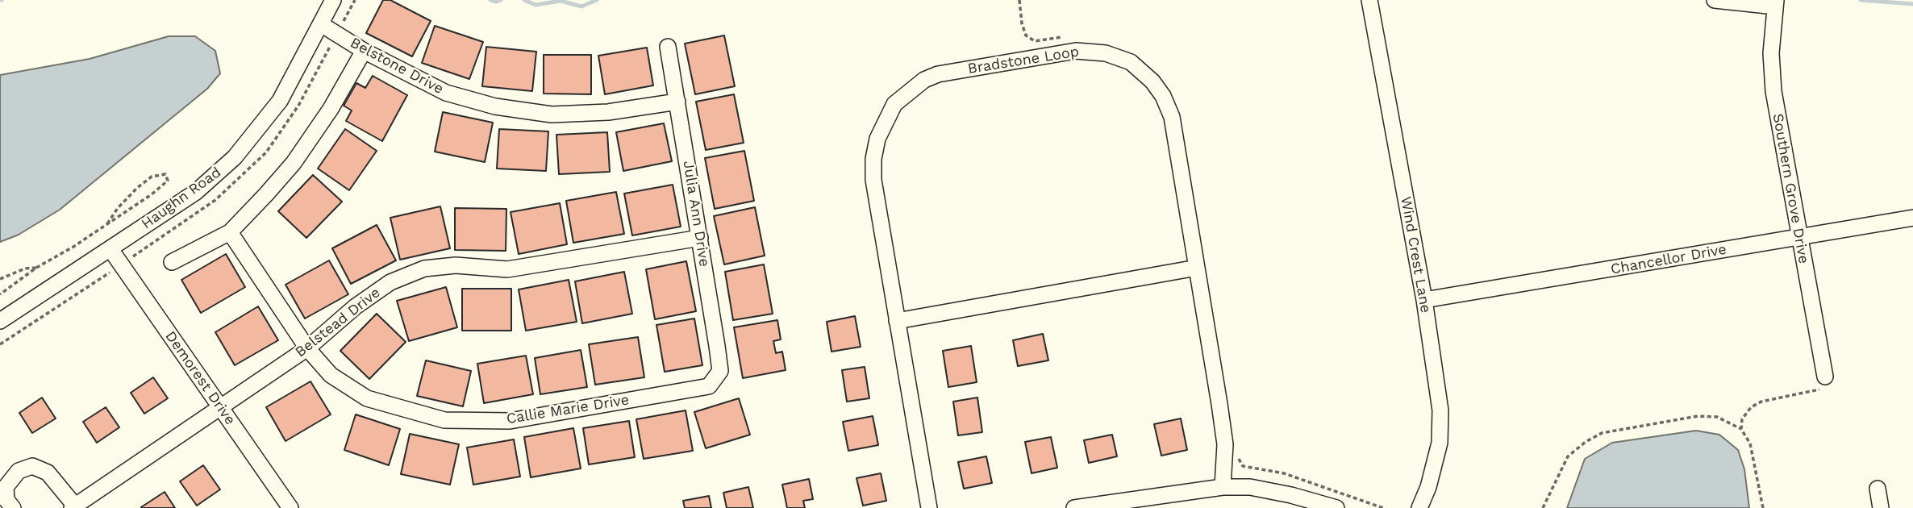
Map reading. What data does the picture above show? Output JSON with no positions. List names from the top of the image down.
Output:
{
  "streets": {
    "street": [
      "Bradstone Loop",
      "Belstone Drive",
      "Southern Grove Drive",
      "Haughn Road",
      "Julia Ann Drive",
      "Wind Crest Lane",
      "Chancellor Drive",
      "Belstead Drive",
      "Demorest Drive",
      "Callie Marie Drive"
    ]
  },
  "crossings": [
    ["Belstone Drive", "Haughn Road"],
    ["Belstone Drive", "Julia Ann Drive"],
    ["Southern Grove Drive", "Chancellor Drive"],
    ["Haughn Road", "Demorest Drive"],
    ["Julia Ann Drive", "Belstead Drive"],
    ["Julia Ann Drive", "Callie Marie Drive"],
    ["Wind Crest Lane", "Chancellor Drive"],
    ["Belstead Drive", "Demorest Drive"],
    ["Belstead Drive", "Callie Marie Drive"]
  ]
}
